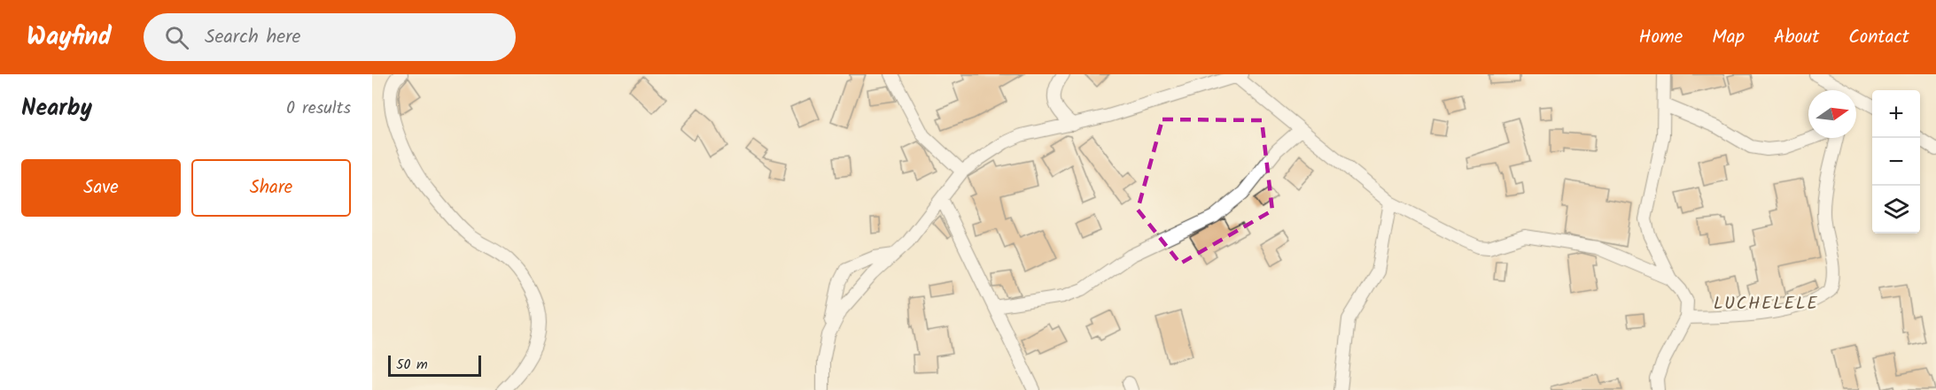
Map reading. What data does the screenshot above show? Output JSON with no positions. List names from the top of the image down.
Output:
{
  "districts": ["LUCHELELE"],
  "scale_bar": "50 m",
  "north": "right",
  "page": {
    "header": "Wayfind",
    "search": "Search here",
    "nav": [
      "Home",
      "Map",
      "About",
      "Contact"
    ],
    "heading": ["Nearby", "0 results"],
    "map_buttons": ["+", "−"],
    "buttons": ["Save", "Share"],
    "scale": "50 m"
  }
}
